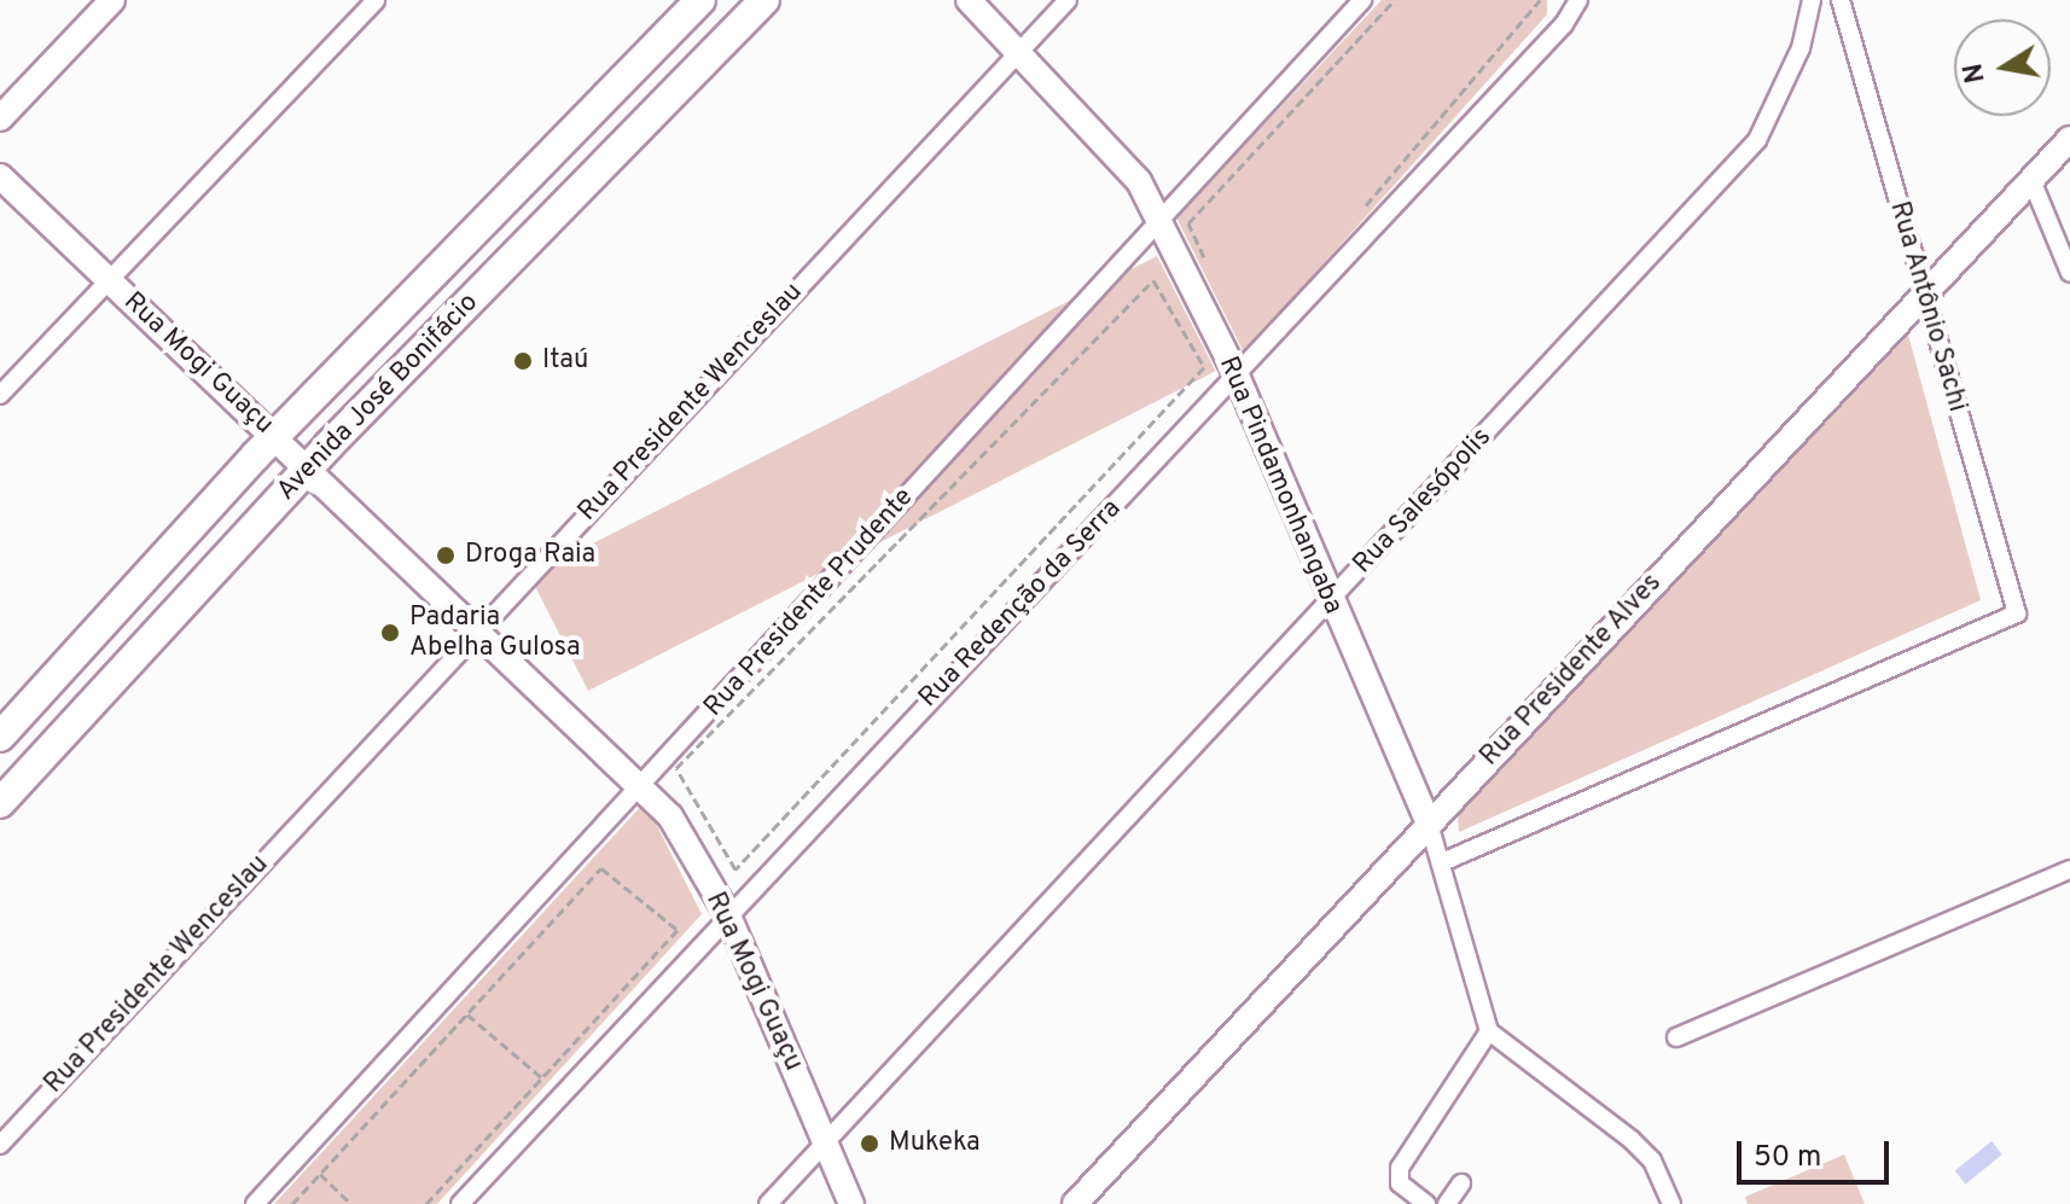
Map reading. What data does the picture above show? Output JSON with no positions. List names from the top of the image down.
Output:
{
  "streets": {
    "main road": ["Avenida José Bonifácio"],
    "street": [
      "Rua Antônio Sachi",
      "Rua Mogi Guaçu",
      "Rua Presidente Wenceslau",
      "Rua Pindamonhangaba",
      "Rua Salesópolis",
      "Rua Presidente Prudente",
      "Rua Redenção da Serra",
      "Rua Presidente Alves"
    ]
  },
  "crossings": [
    ["Rua Antônio Sachi", "Rua Pindamonhangaba"],
    ["Rua Antônio Sachi", "Rua Presidente Alves"],
    ["Rua Mogi Guaçu", "Avenida José Bonifácio"],
    ["Rua Mogi Guaçu", "Rua Presidente Wenceslau"],
    ["Rua Mogi Guaçu", "Rua Salesópolis"],
    ["Rua Mogi Guaçu", "Rua Presidente Prudente"],
    ["Rua Mogi Guaçu", "Rua Redenção da Serra"],
    ["Rua Presidente Wenceslau", "Rua Pindamonhangaba"],
    ["Rua Pindamonhangaba", "Rua Salesópolis"],
    ["Rua Pindamonhangaba", "Rua Presidente Prudente"],
    ["Rua Pindamonhangaba", "Rua Redenção da Serra"],
    ["Rua Pindamonhangaba", "Rua Presidente Alves"]
  ],
  "places": [
    "Itaú",
    "Droga Raia",
    "Padaria Abelha Gulosa",
    "Mukeka"
  ],
  "scale_bar": "50 m",
  "north": "left"
}
